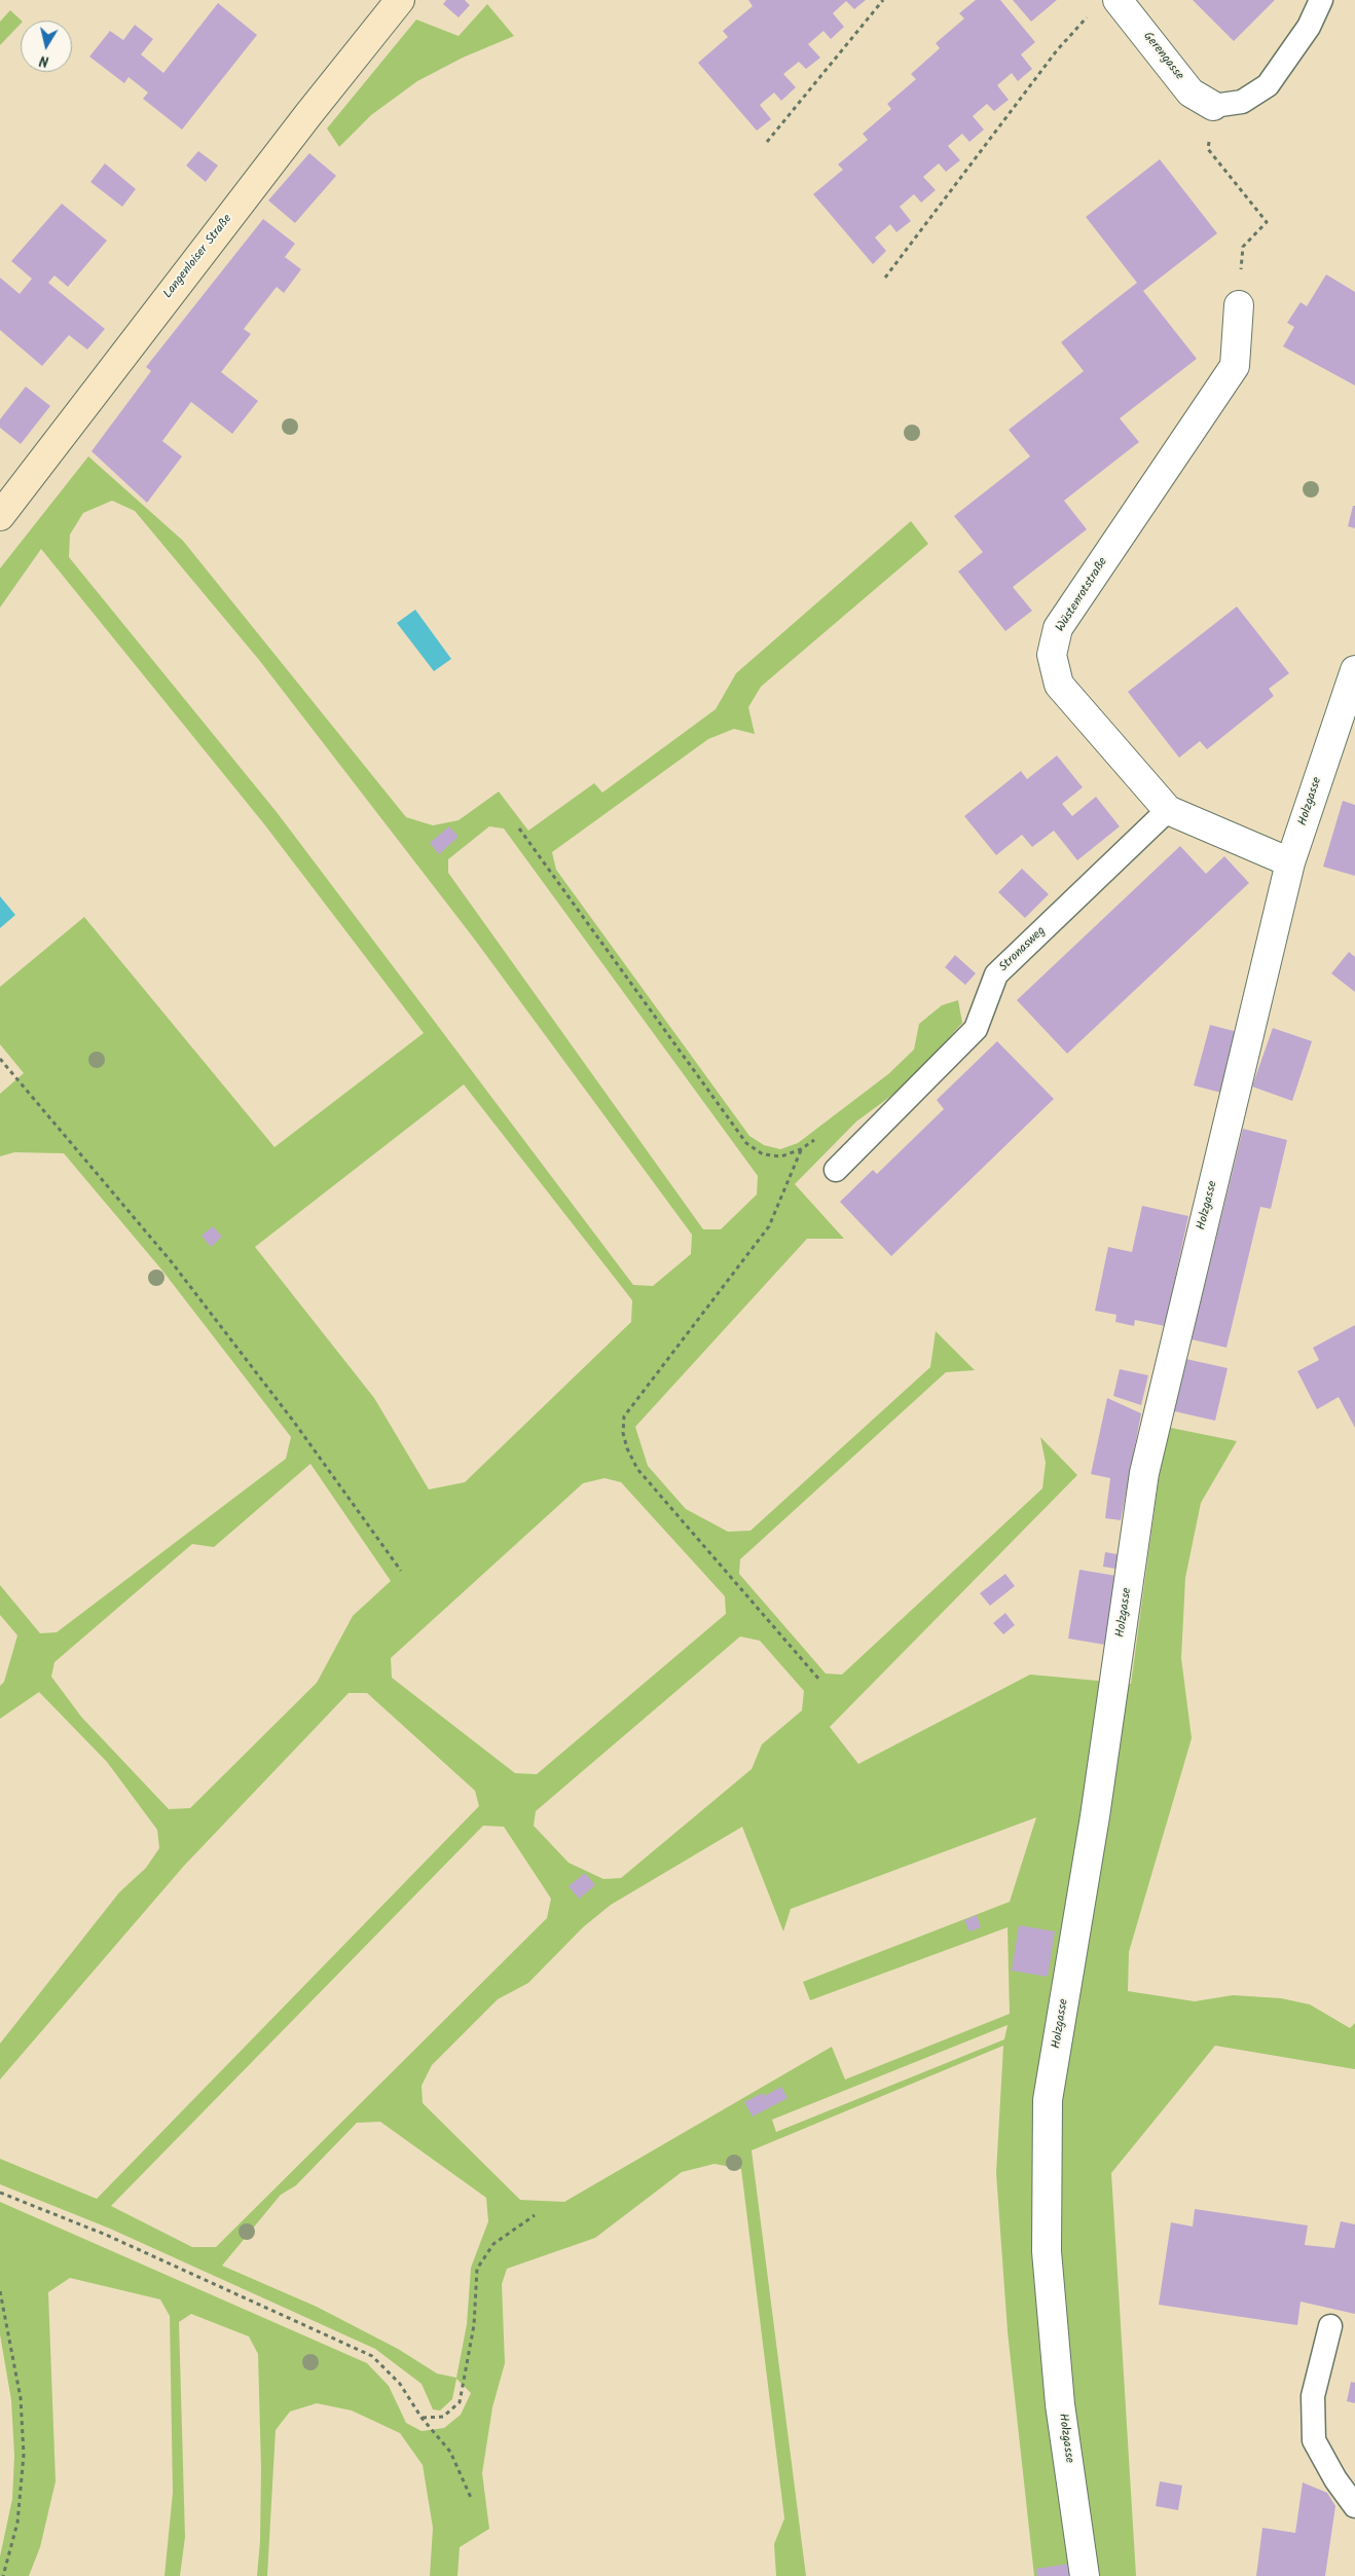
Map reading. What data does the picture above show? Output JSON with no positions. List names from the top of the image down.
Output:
{
  "streets": {
    "street": [
      "Gerengasse",
      "Langenloiser Straße",
      "Wüstenrotstraße",
      "Holzgasse"
    ],
    "lane": ["Stronasweg"]
  },
  "crossings": [
    ["Wüstenrotstraße", "Holzgasse"],
    ["Wüstenrotstraße", "Stronasweg"]
  ],
  "north": "bottom"
}
